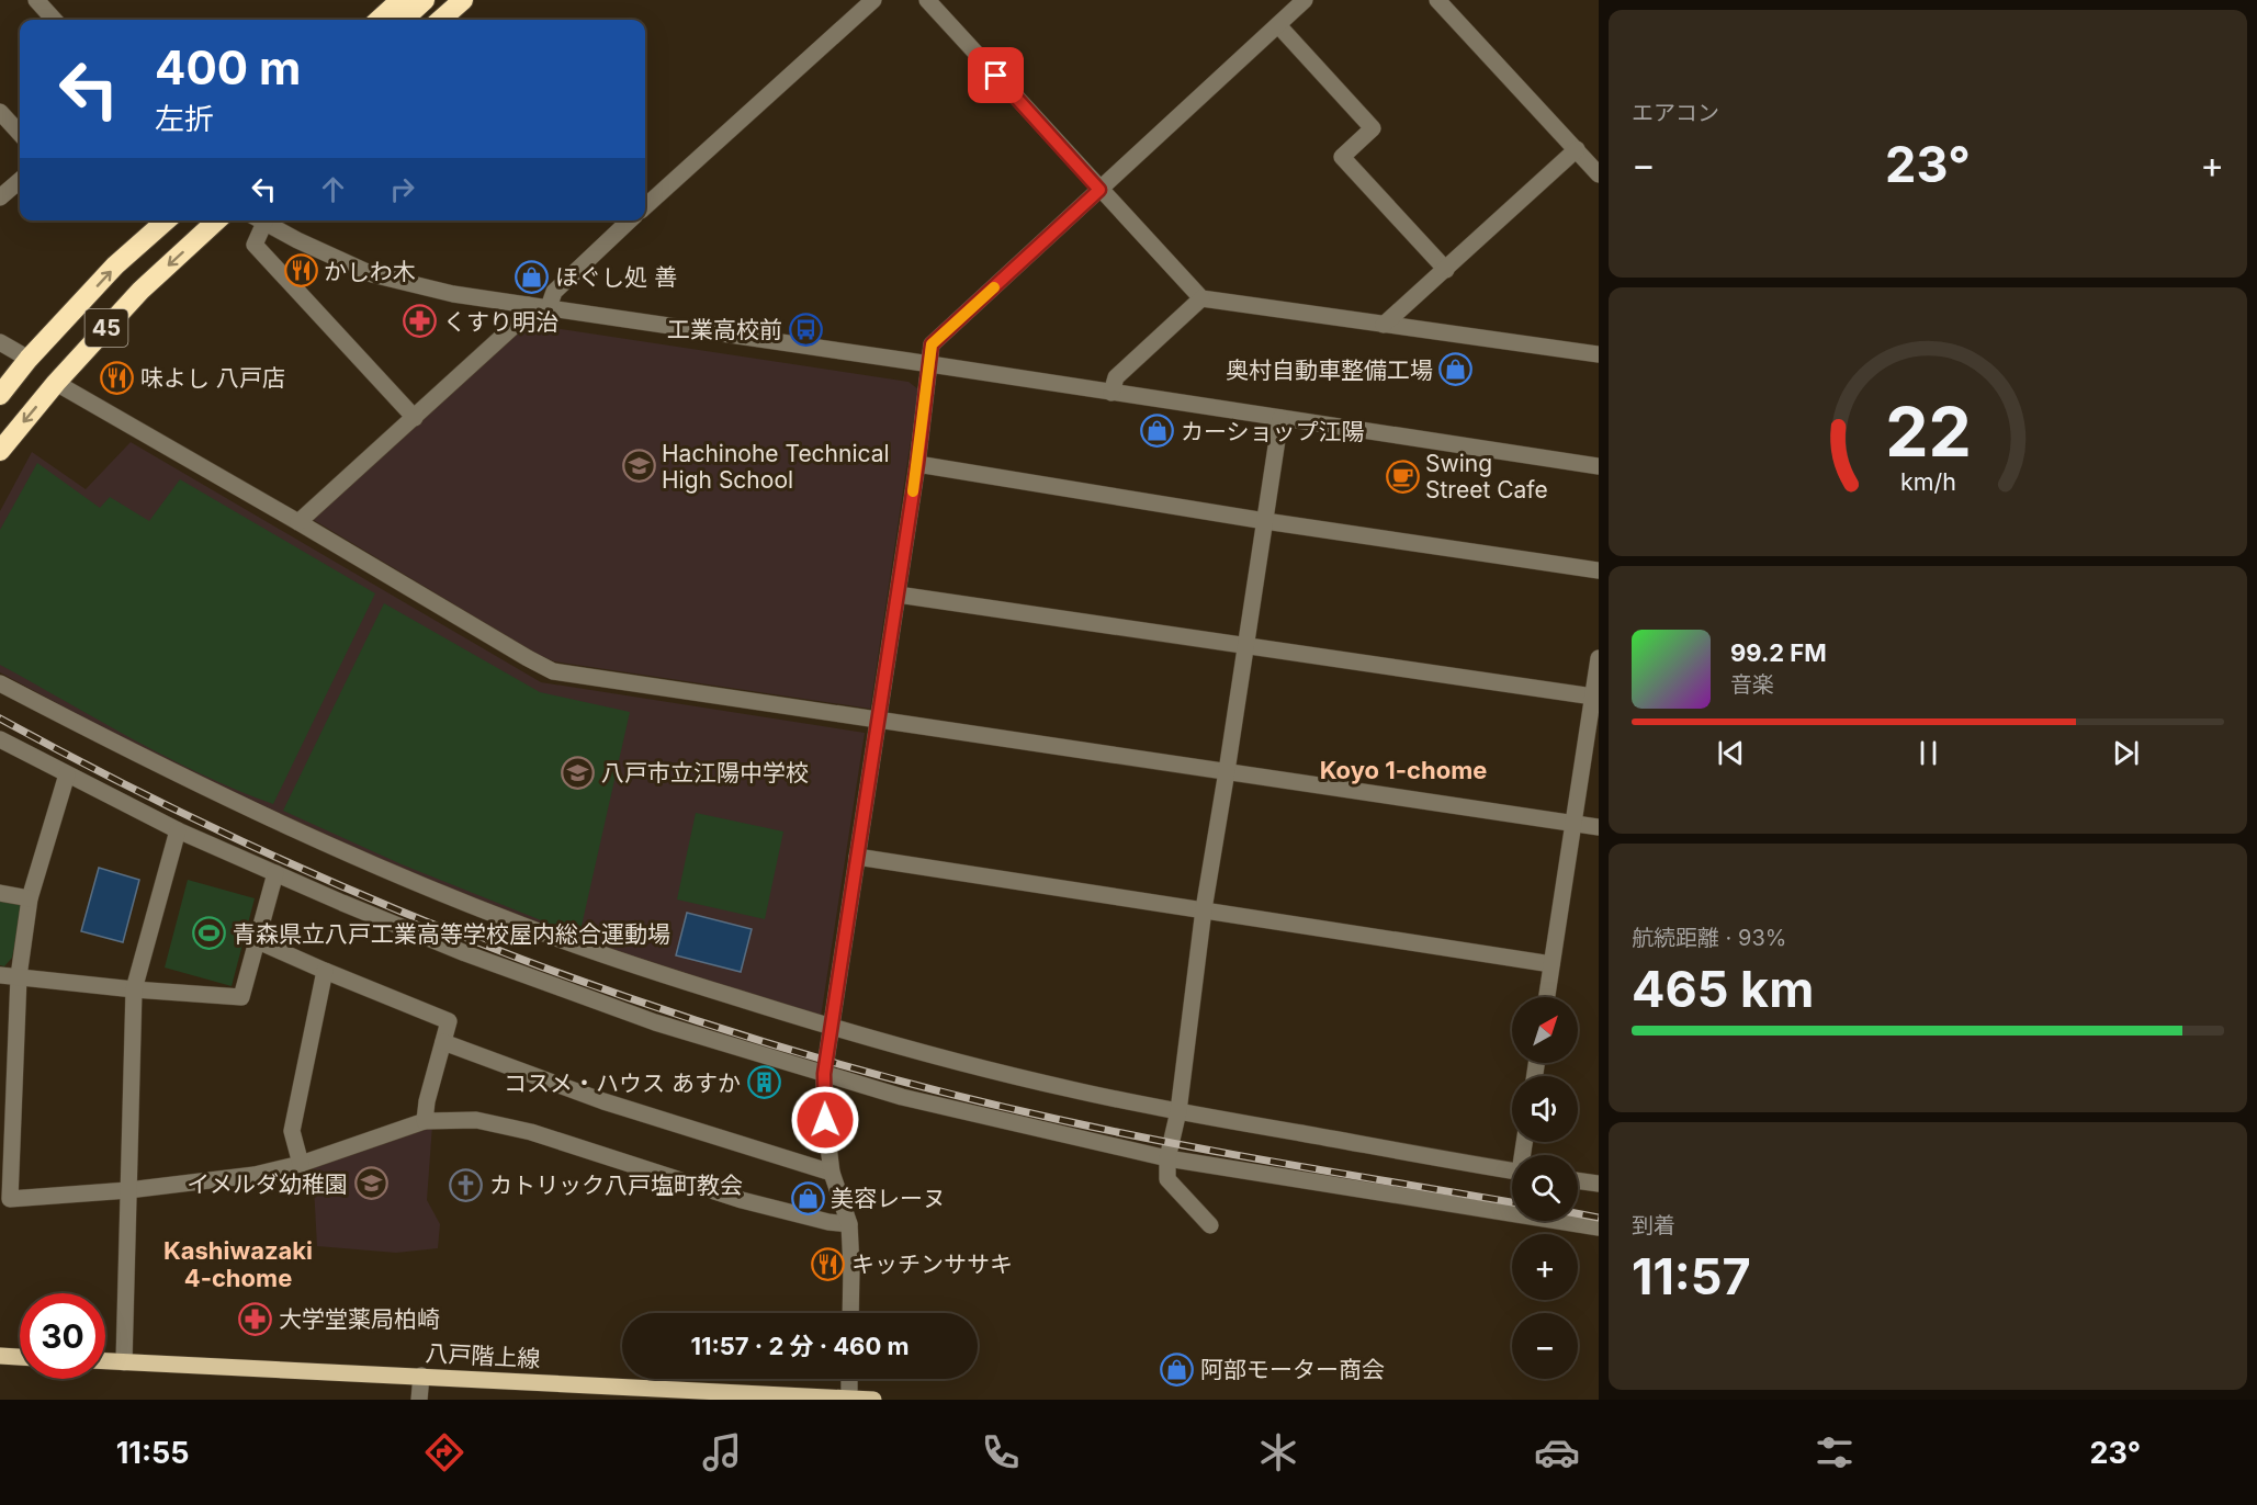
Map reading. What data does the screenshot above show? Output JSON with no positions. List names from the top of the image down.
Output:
{
  "streets": {
    "highway": ["45"],
    "main road": ["八戸階上線"]
  },
  "districts": ["Koyo 1-chome", "Kashiwazaki 4-chome"],
  "places": {
    "restaurant": ["かしわ木", "味よし 八戸店", "キッチンササキ"],
    "shop": [
      "ほぐし処 善",
      "奥村自動車整備工場",
      "カーショップ江陽",
      "美容レーヌ",
      "阿部モーター商会"
    ],
    "pharmacy": ["くすり明治", "大学堂薬局柏崎"],
    "bus stop": ["工業高校前"],
    "school or university": ["Hachinohe Technical High School", "八戸市立江陽中学校", "イメルダ幼稚園"],
    "cafe": ["Swing Street Cafe"],
    "sports": ["青森県立八戸工業高等学校屋内総合運動場"],
    "building": ["コスメ・ハウス あすか"],
    "church": ["カトリック八戸塩町教会"]
  },
  "north": "top right",
  "page": {
    "tile": [
      "エアコン",
      ["航続距離 · 93%", "465 km"],
      ["到着", "11:57"]
    ],
    "turn": ["400 m", "左折"],
    "heat": ["−", "23°", "+"],
    "song": ["99.2 FM", "音楽"],
    "map_buttons": ["+", "−"],
    "limit": "30",
    "trip": "11:57 · 2 分 · 460 m",
    "tabs": ["11:55", "23°"],
    "gauge": ["22", "km/h"]
  }
}
